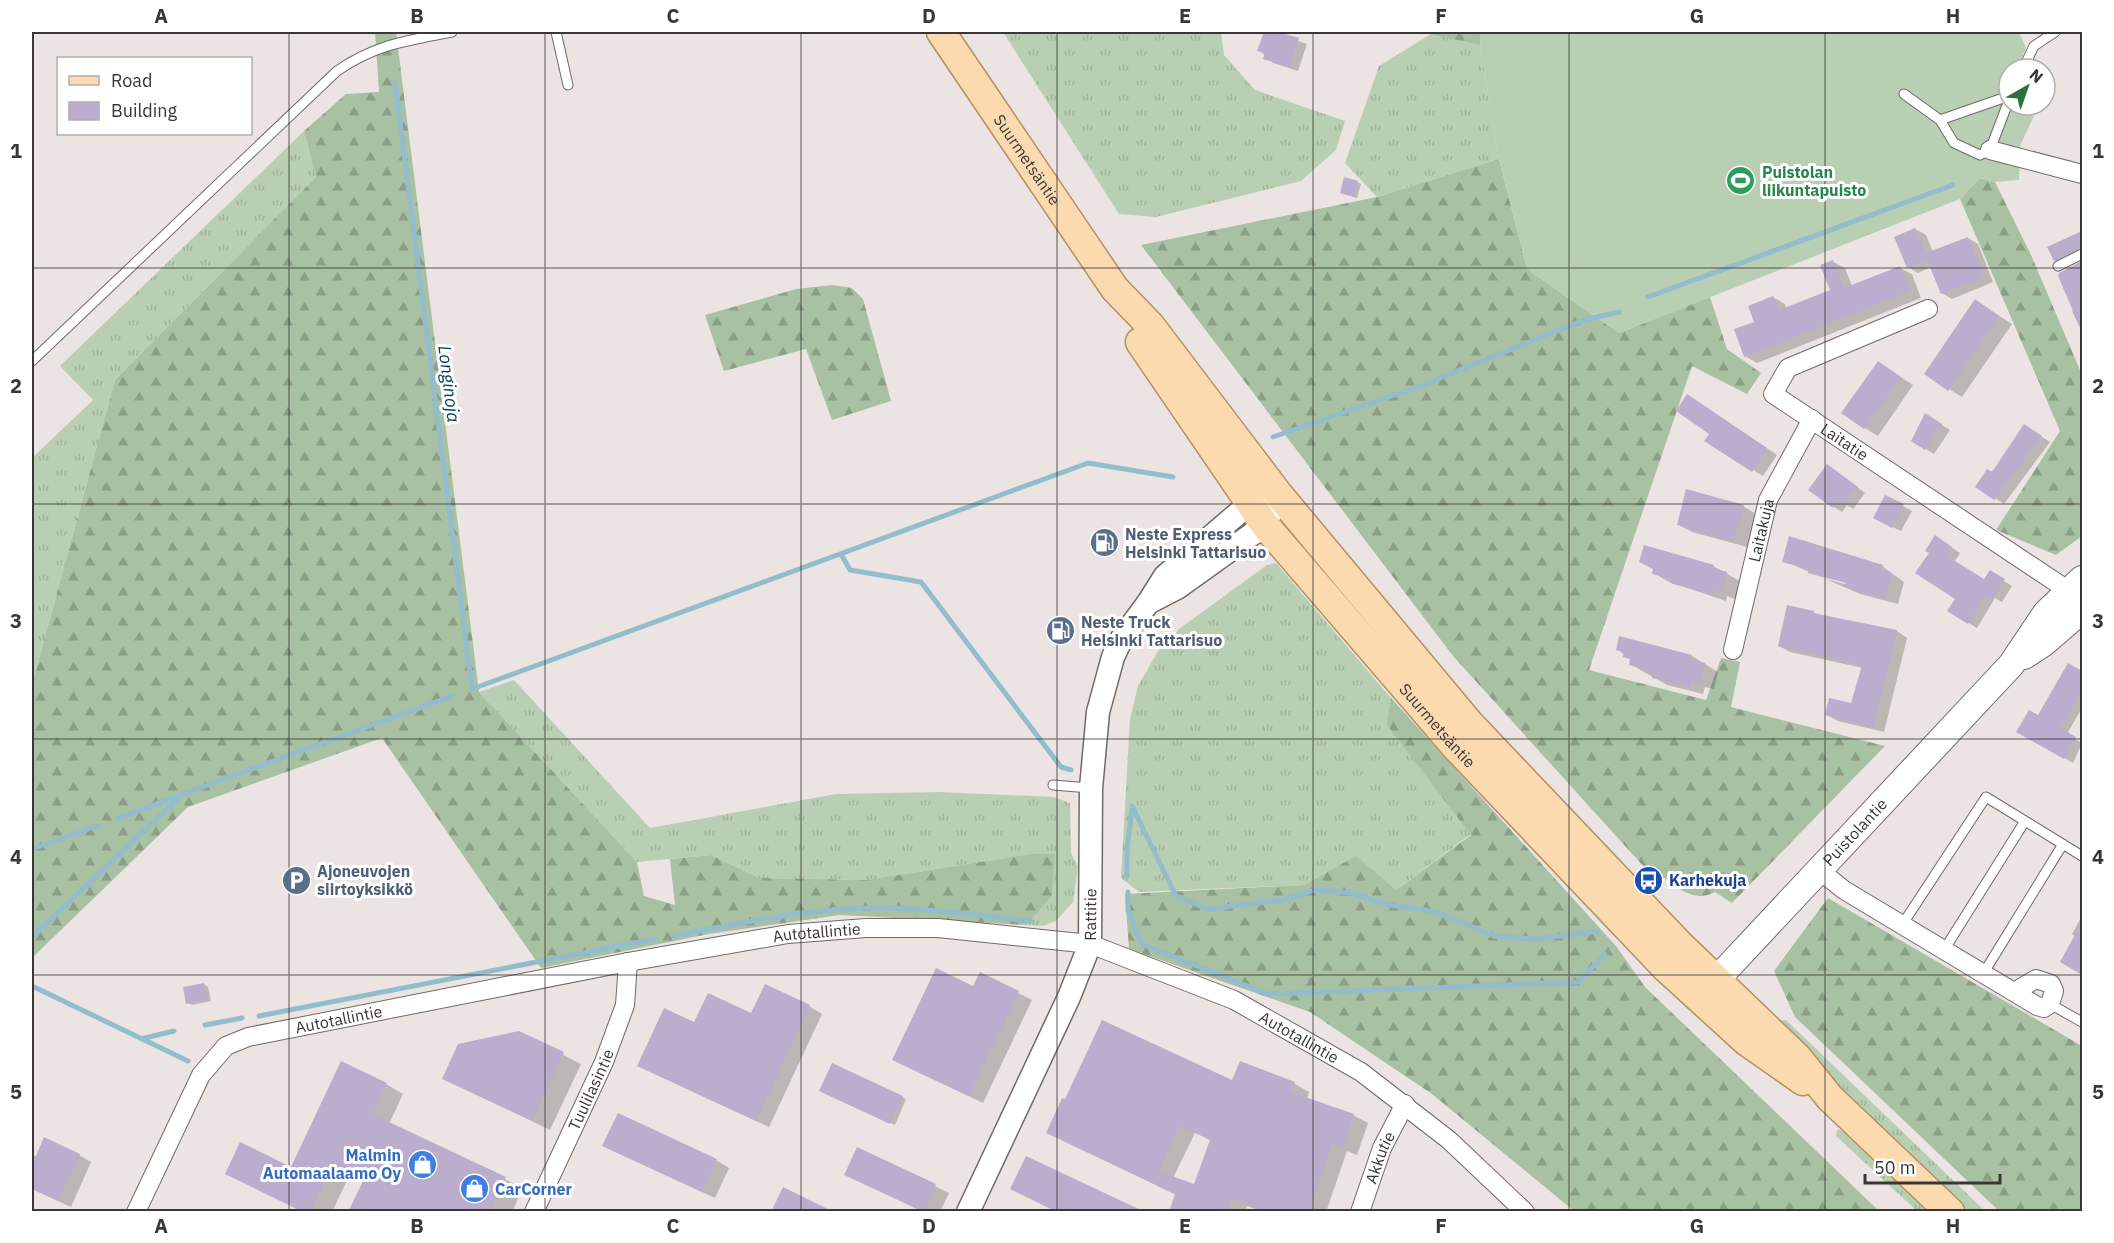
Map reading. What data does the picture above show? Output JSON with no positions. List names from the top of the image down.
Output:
{
  "streets": {
    "main road": ["Suurmetsäntie", "Puistolantie"],
    "street": [
      "Laitatie",
      "Laitakuja",
      "Rattitie",
      "Autotallintie",
      "Tuulilasintie",
      "Akkutie"
    ]
  },
  "crossings": [
    ["Suurmetsäntie", "Puistolantie"],
    ["Suurmetsäntie", "Rattitie"],
    ["Laitatie", "Laitakuja"],
    ["Laitatie", "Puistolantie"],
    ["Rattitie", "Autotallintie"],
    ["Autotallintie", "Tuulilasintie"],
    ["Autotallintie", "Akkutie"]
  ],
  "water": ["Longinoja"],
  "places": {
    "sports": ["Puistolan liikuntapuisto"],
    "fuel station": ["Neste Express Helsinki Tattarisuo", "Neste Truck Helsinki Tattarisuo"],
    "parking": ["Ajoneuvojen siirtoyksikkö"],
    "bus stop": ["Karhekuja"],
    "shop": ["Malmin Automaalaamo Oy", "CarCorner"]
  },
  "legend": ["Road", "Building"],
  "scale_bar": "50 m",
  "north": "top right",
  "grid": {
    "columns": [
      "A",
      "B",
      "C",
      "D",
      "E",
      "F",
      "G",
      "H"
    ],
    "rows": [
      "1",
      "2",
      "3",
      "4",
      "5"
    ]
  }
}
